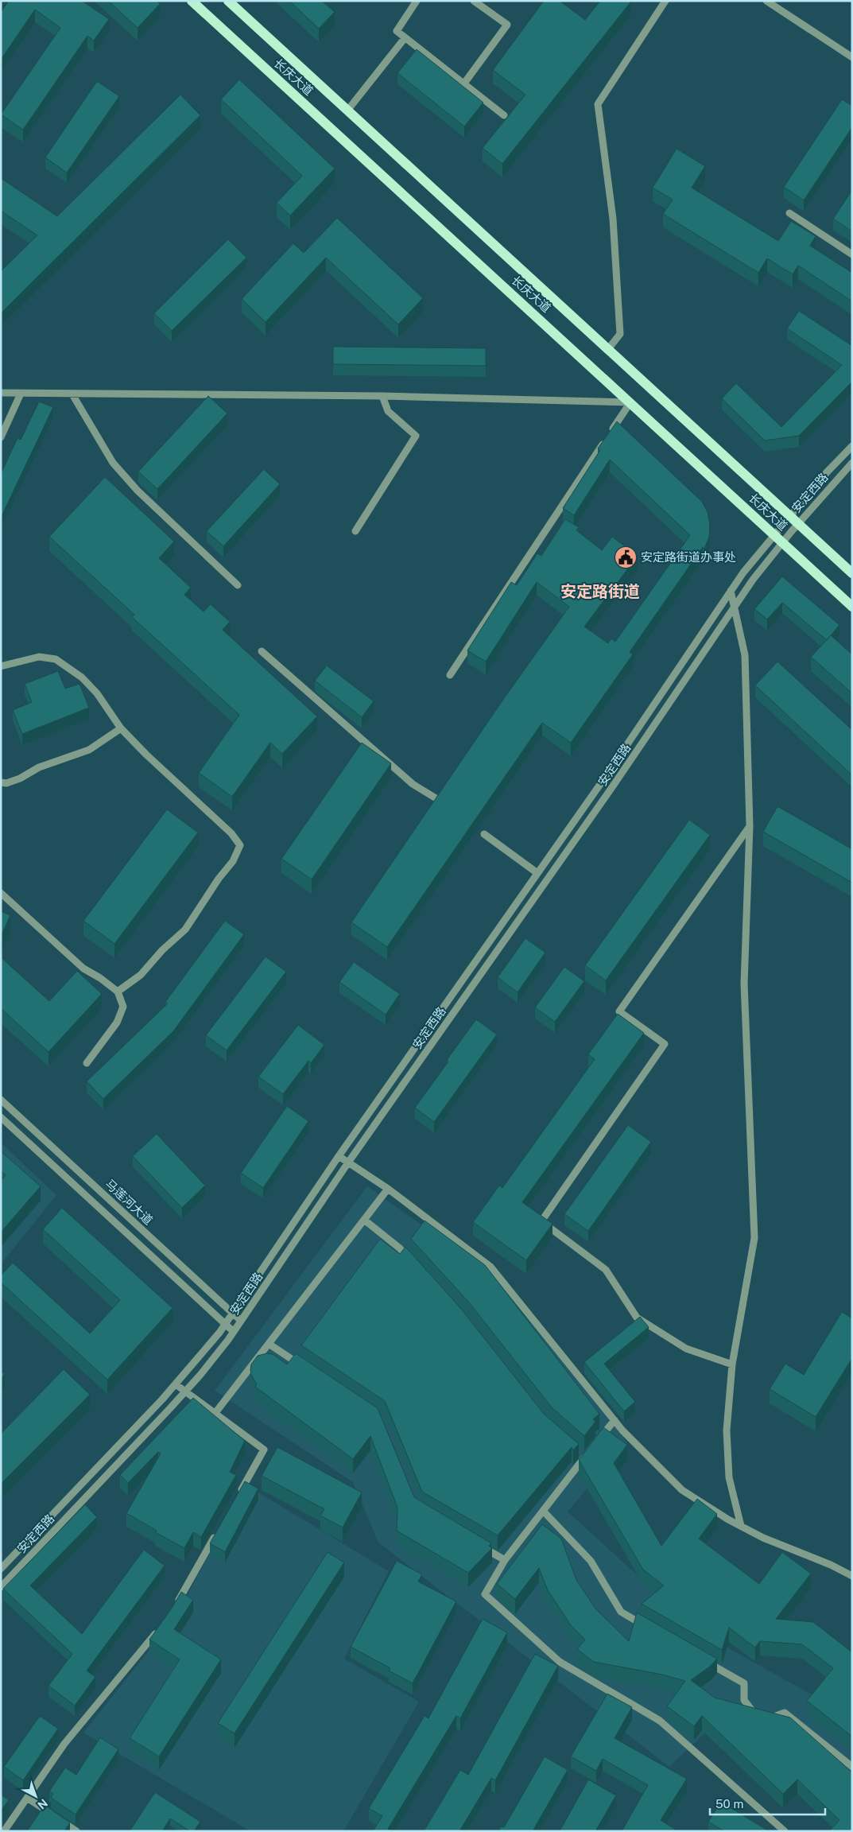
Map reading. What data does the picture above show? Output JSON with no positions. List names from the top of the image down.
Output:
{
  "streets": {
    "main road": ["长庆大道"],
    "street": ["安定西路", "马莲河大道"]
  },
  "crossings": [
    ["长庆大道", "安定西路"],
    ["安定西路", "马莲河大道"]
  ],
  "districts": ["安定路街道"],
  "places": {
    "public building": ["安定路街道办事处"]
  },
  "scale_bar": "50 m",
  "north": "bottom right"
}
